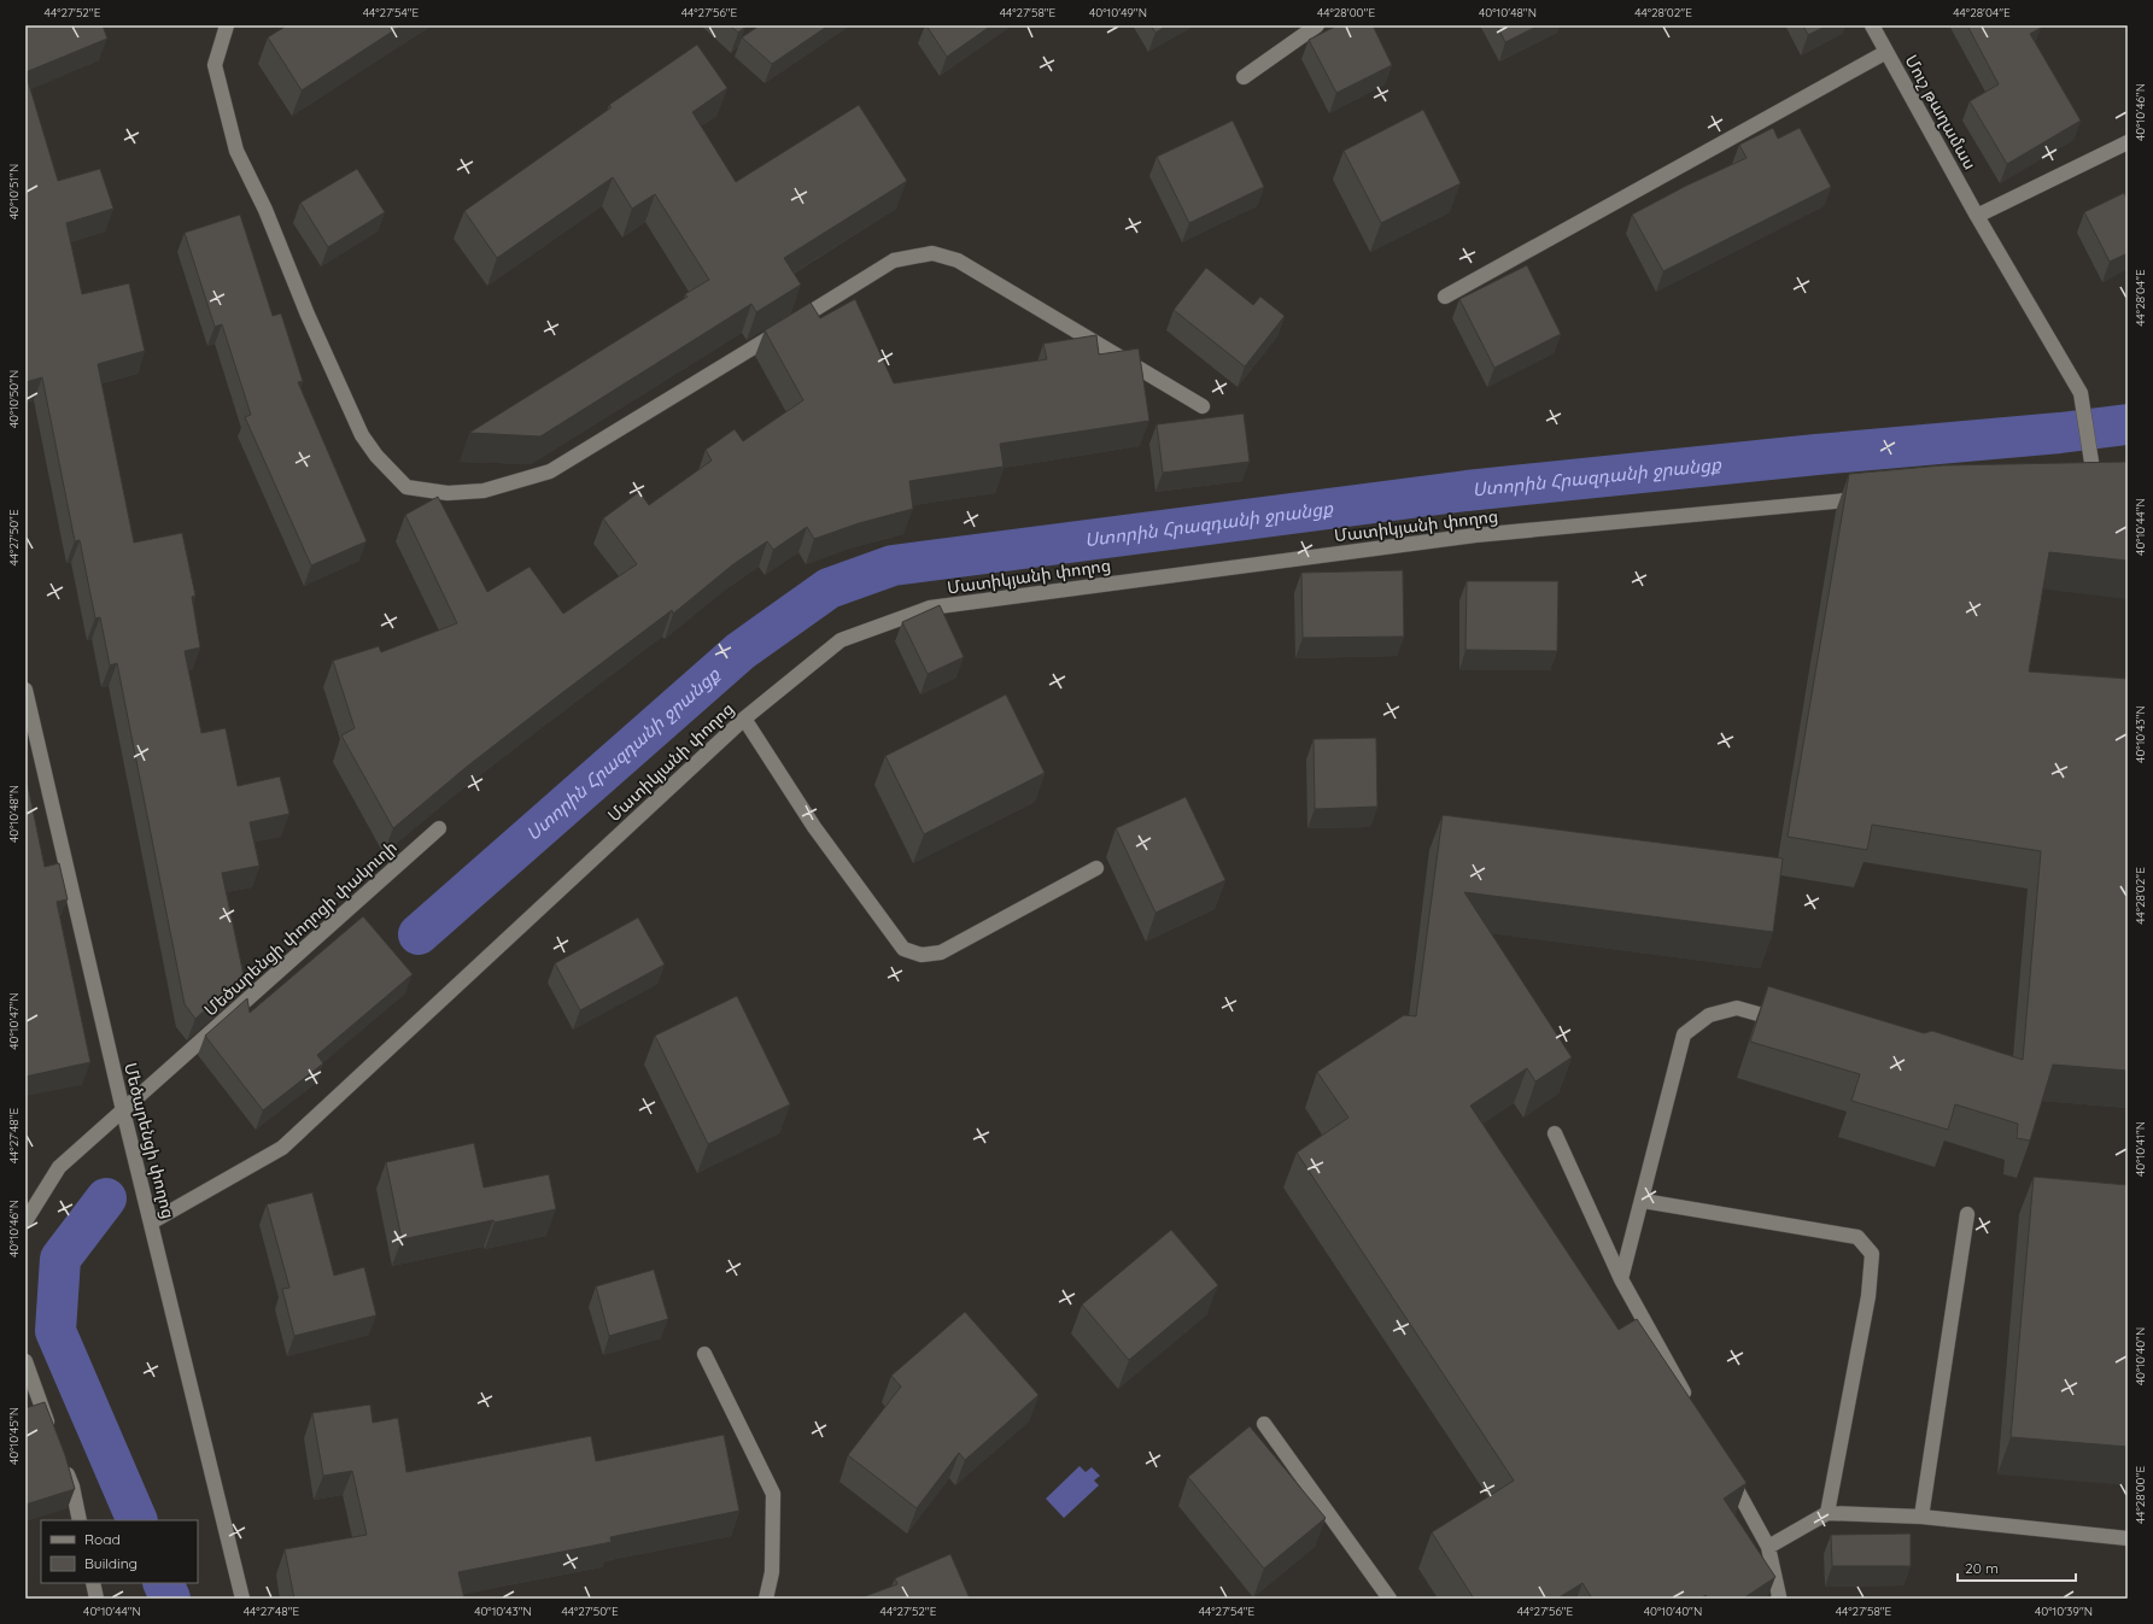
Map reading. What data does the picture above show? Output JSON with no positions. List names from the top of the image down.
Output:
{
  "streets": {
    "street": [
      "Մուշ թաղամաս",
      "Մատիկյանի փողոց",
      "Մեծարենցի փողոցի փակուղի",
      "Մեծարենցի փողոց"
    ]
  },
  "crossings": [
    ["Մատիկյանի փողոց", "Մեծարենցի փողոց"],
    ["Մեծարենցի փողոցի փակուղի", "Մեծարենցի փողոց"]
  ],
  "water": ["Ստորին Հրազդանի ջրանցք"],
  "legend": ["Road", "Building"],
  "scale_bar": "20 m",
  "coordinates": [
    "44°27'52\"E",
    "44°27'54\"E",
    "44°27'56\"E",
    "44°27'58\"E",
    "40°10'49\"N",
    "44°28'00\"E",
    "40°10'48\"N",
    "44°28'02\"E",
    "44°28'04\"E",
    "40°10'46\"N",
    "40°10'51\"N",
    "40°10'50\"N",
    "40°10'44\"N",
    "44°27'50\"E",
    "40°10'43\"N",
    "40°10'47\"N",
    "44°27'48\"E",
    "40°10'41\"N",
    "40°10'40\"N",
    "40°10'45\"N",
    "40°10'39\"N"
  ]
}
